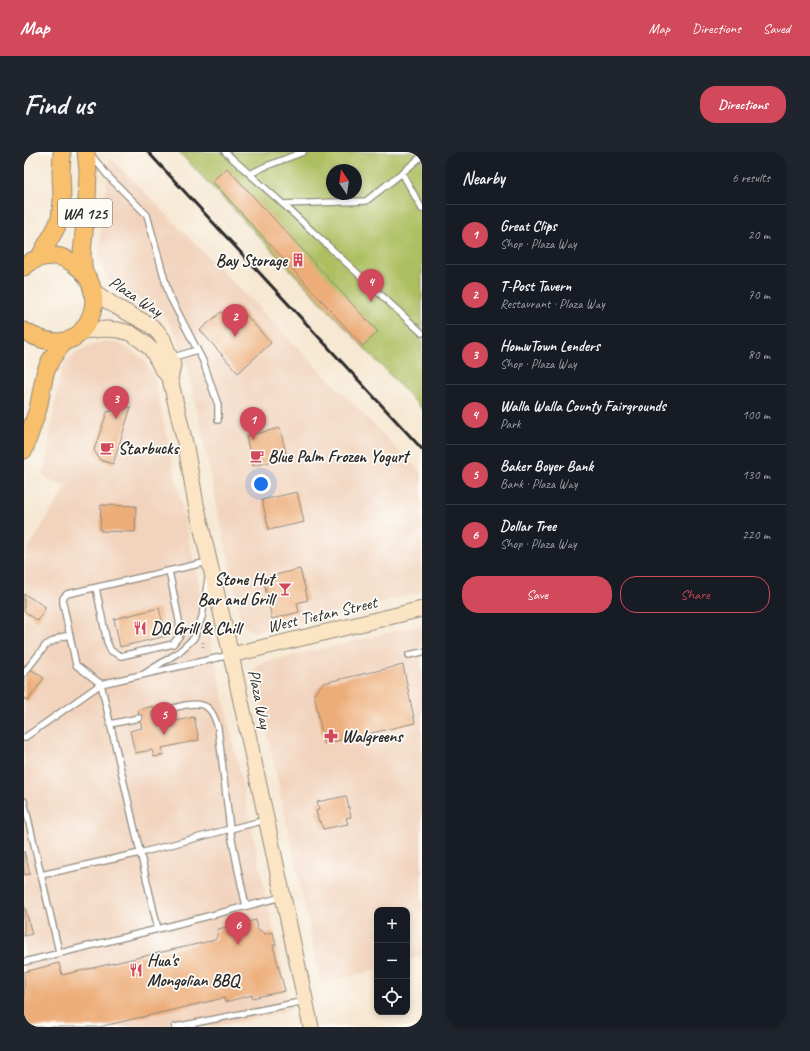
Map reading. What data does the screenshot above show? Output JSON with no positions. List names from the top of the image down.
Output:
{
  "streets": {
    "main road": ["WA 125", "Plaza Way", "West Tietan Street"]
  },
  "crossings": [
    ["WA 125", "Plaza Way"],
    ["Plaza Way", "West Tietan Street"]
  ],
  "places": {
    "building": ["Bay Storage"],
    "cafe": ["Starbucks", "Blue Palm Frozen Yogurt"],
    "bar": ["Stone Hut Bar and Grill"],
    "restaurant": ["DQ Grill & Chill", "Hua's Mongolian BBQ"],
    "pharmacy": ["Walgreens"]
  },
  "north": "top",
  "page": {
    "header": "Map",
    "nav": ["Map", "Directions", "Saved"],
    "buttons": [
      "Directions",
      ["Save", "Share"]
    ],
    "title": "Find us",
    "heading": ["Nearby", "6 results"],
    "list": [
      {
        "mark": "1",
        "name": "Great Clips",
        "note": "Shop · Plaza Way",
        "value": "20 m"
      },
      {
        "mark": "2",
        "name": "T-Post Tavern",
        "note": "Restaurant · Plaza Way",
        "value": "70 m"
      },
      {
        "mark": "3",
        "name": "HomwTown Lenders",
        "note": "Shop · Plaza Way",
        "value": "80 m"
      },
      {
        "mark": "4",
        "name": "Walla Walla County Fairgrounds",
        "note": "Park",
        "value": "100 m"
      },
      {
        "mark": "5",
        "name": "Baker Boyer Bank",
        "note": "Bank · Plaza Way",
        "value": "130 m"
      },
      {
        "mark": "6",
        "name": "Dollar Tree",
        "note": "Shop · Plaza Way",
        "value": "220 m"
      }
    ],
    "pins": [
      "4",
      "2",
      "3",
      "1",
      "5",
      "6"
    ],
    "map_buttons": ["+", "−"]
  }
}
